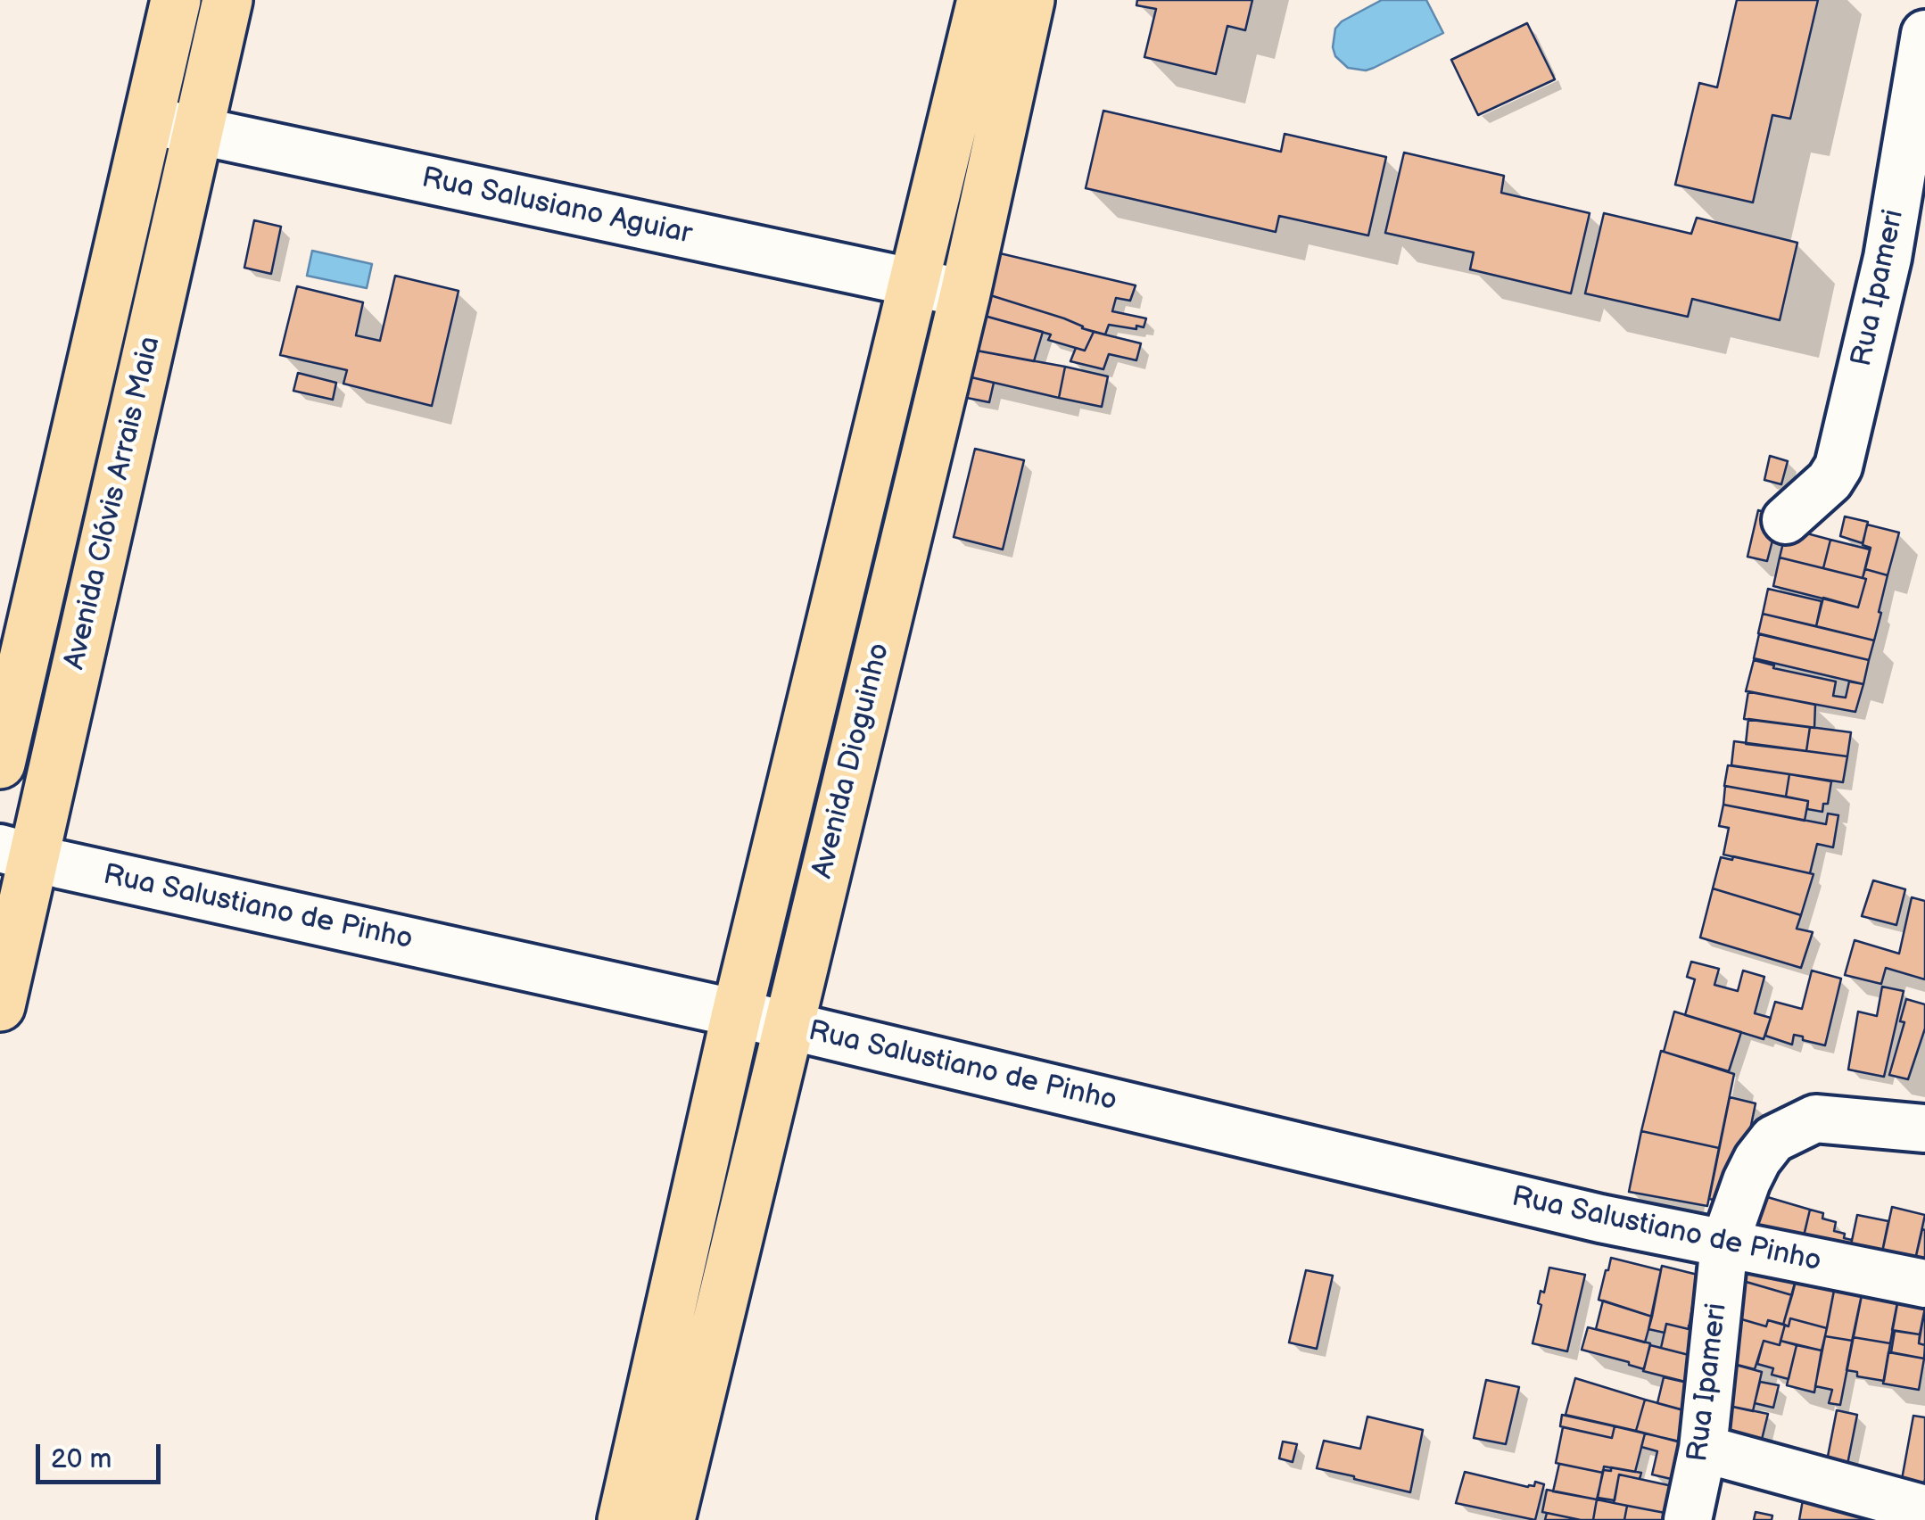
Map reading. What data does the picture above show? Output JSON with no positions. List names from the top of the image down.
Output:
{
  "streets": {
    "main road": ["Avenida Clóvis Arrais Maia", "Avenida Dioguinho"],
    "street": ["Rua Salusiano Aguiar", "Rua Ipameri", "Rua Salustiano de Pinho"]
  },
  "crossings": [
    ["Rua Salusiano Aguiar", "Avenida Clóvis Arrais Maia"],
    ["Rua Salusiano Aguiar", "Avenida Dioguinho"],
    ["Rua Ipameri", "Rua Salustiano de Pinho"],
    ["Avenida Clóvis Arrais Maia", "Rua Salustiano de Pinho"],
    ["Avenida Dioguinho", "Rua Salustiano de Pinho"]
  ],
  "scale_bar": "20 m"
}
